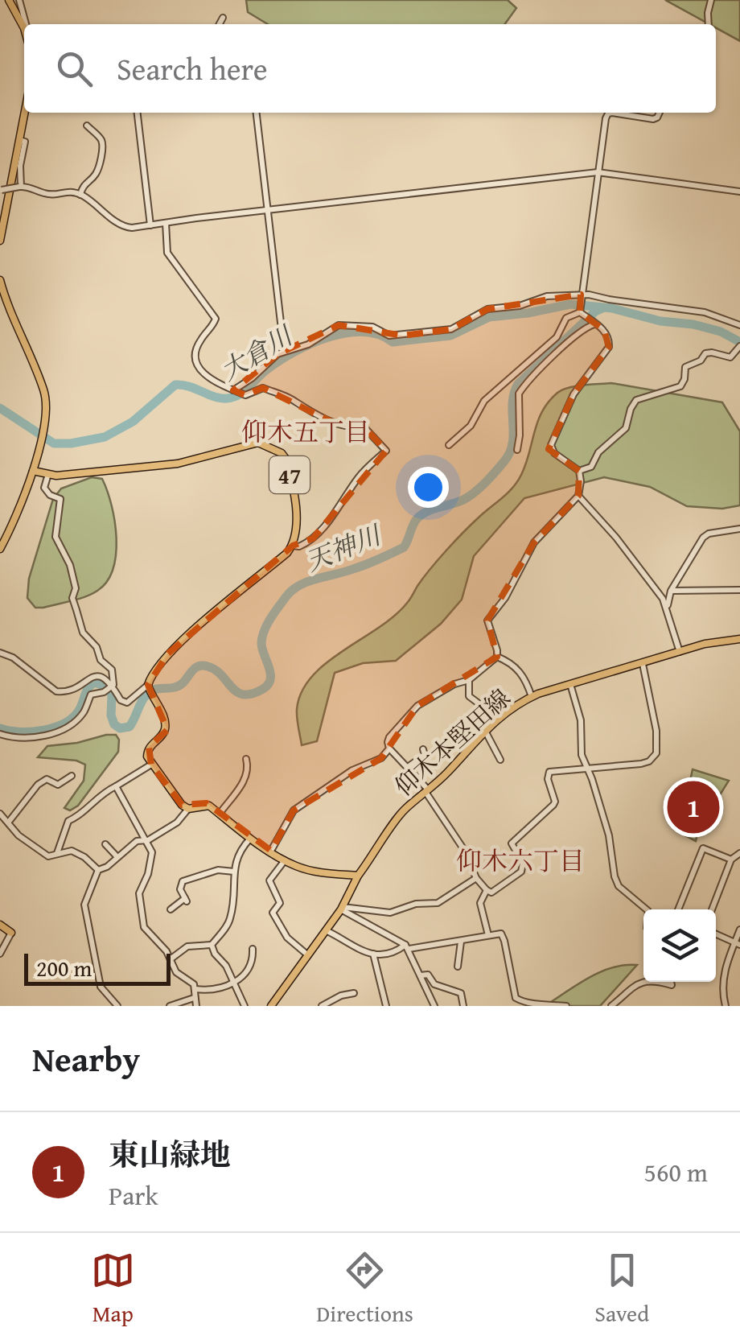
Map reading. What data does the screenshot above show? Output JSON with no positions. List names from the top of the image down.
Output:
{
  "streets": {
    "main road": ["47", "仰木本堅田線"]
  },
  "districts": ["仰木五丁目", "仰木六丁目"],
  "water": ["大倉川", "天神川"],
  "scale_bar": "200 m",
  "page": {
    "search": "Search here",
    "pins": "1",
    "scale": "200 m",
    "heading": "Nearby",
    "list": [
      {
        "mark": "1",
        "name": "東山緑地",
        "note": "Park",
        "value": "560 m"
      }
    ],
    "nav": ["Map", "Directions", "Saved"]
  }
}
